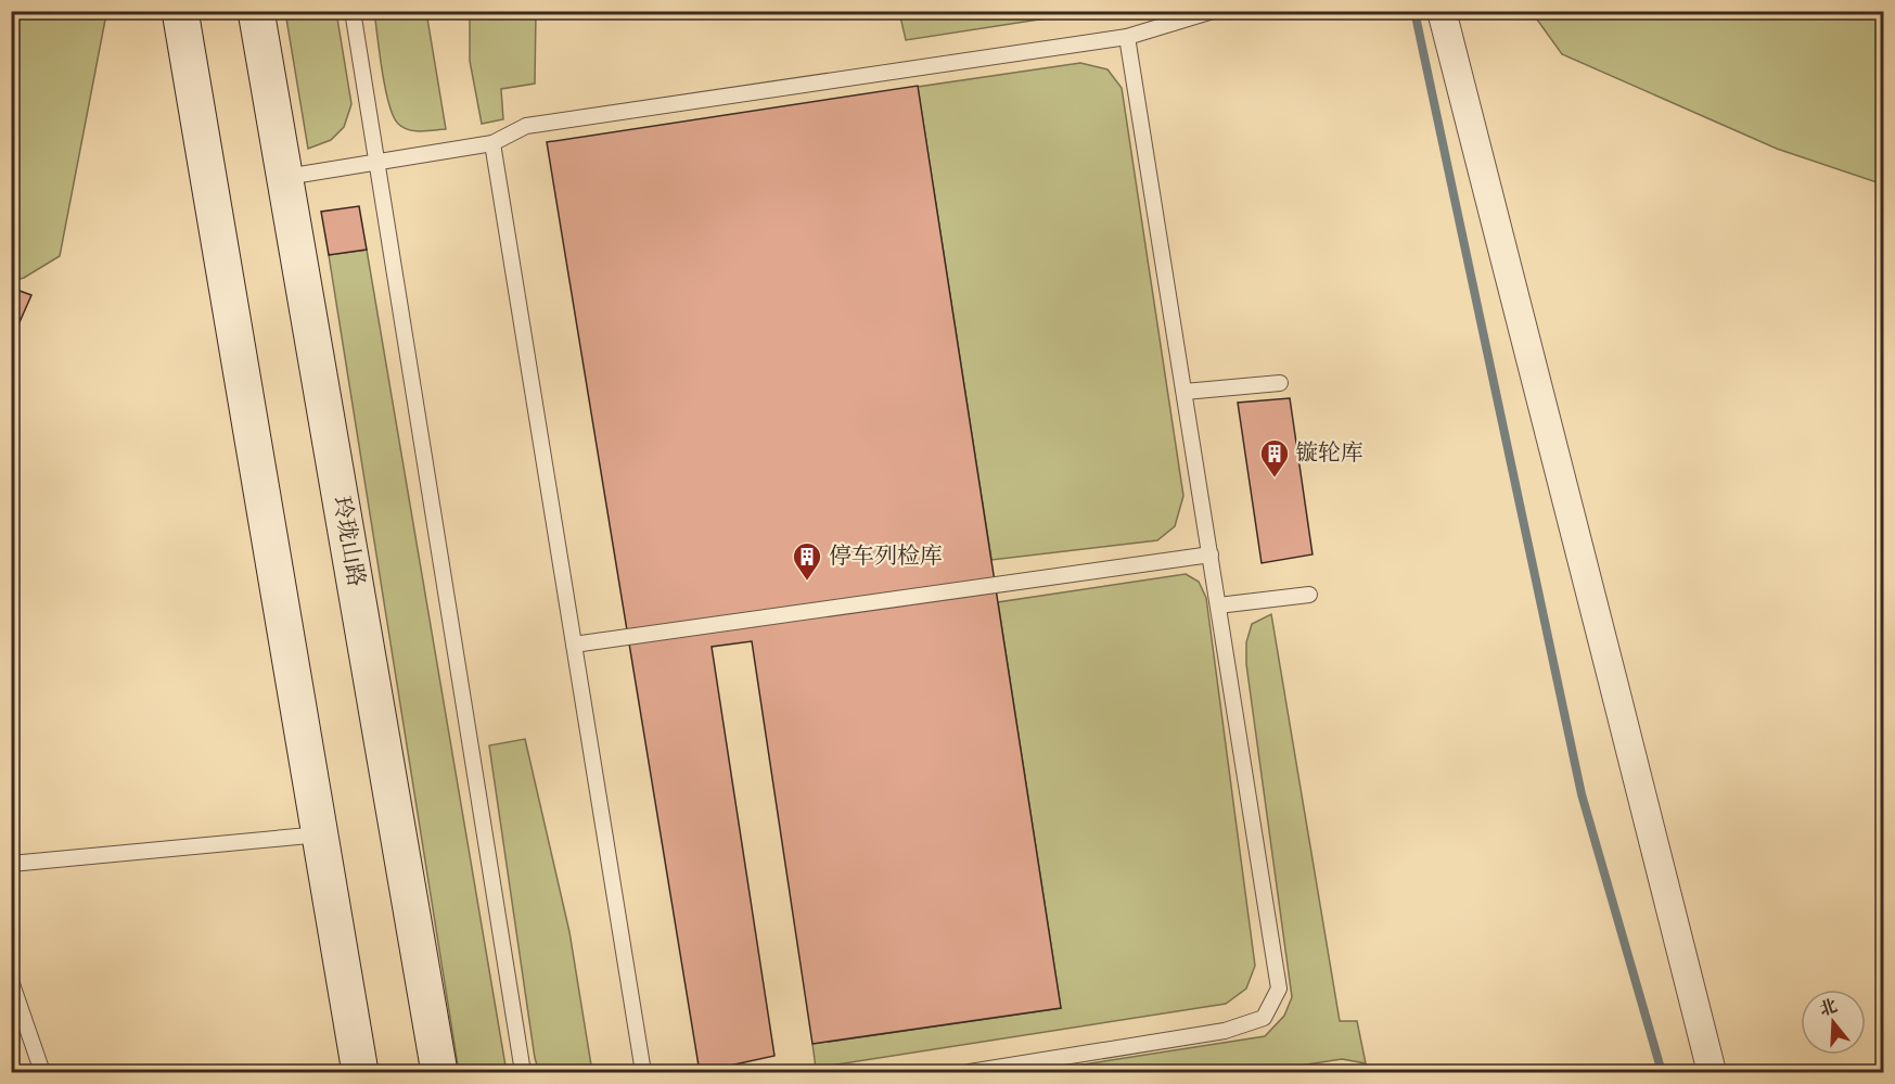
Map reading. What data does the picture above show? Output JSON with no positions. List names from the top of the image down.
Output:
{
  "streets": {
    "main road": ["玲珑山路"]
  },
  "places": {
    "building": ["镟轮库", "停车列检库"]
  },
  "north": "top"
}
